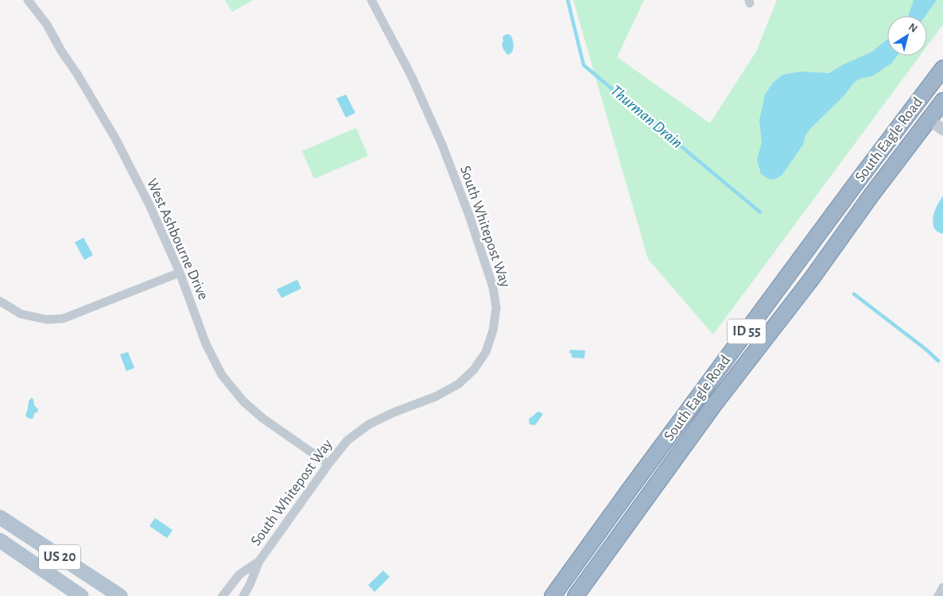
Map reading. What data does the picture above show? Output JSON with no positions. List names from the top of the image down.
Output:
{
  "streets": {
    "highway": ["South Eagle Road", "ID 55"],
    "main road": ["US 20"],
    "street": ["South Whitepost Way", "West Ashbourne Drive"]
  },
  "crossings": [
    ["South Whitepost Way", "West Ashbourne Drive"]
  ],
  "water": ["Thurman Drain"],
  "north": "top right"
}
